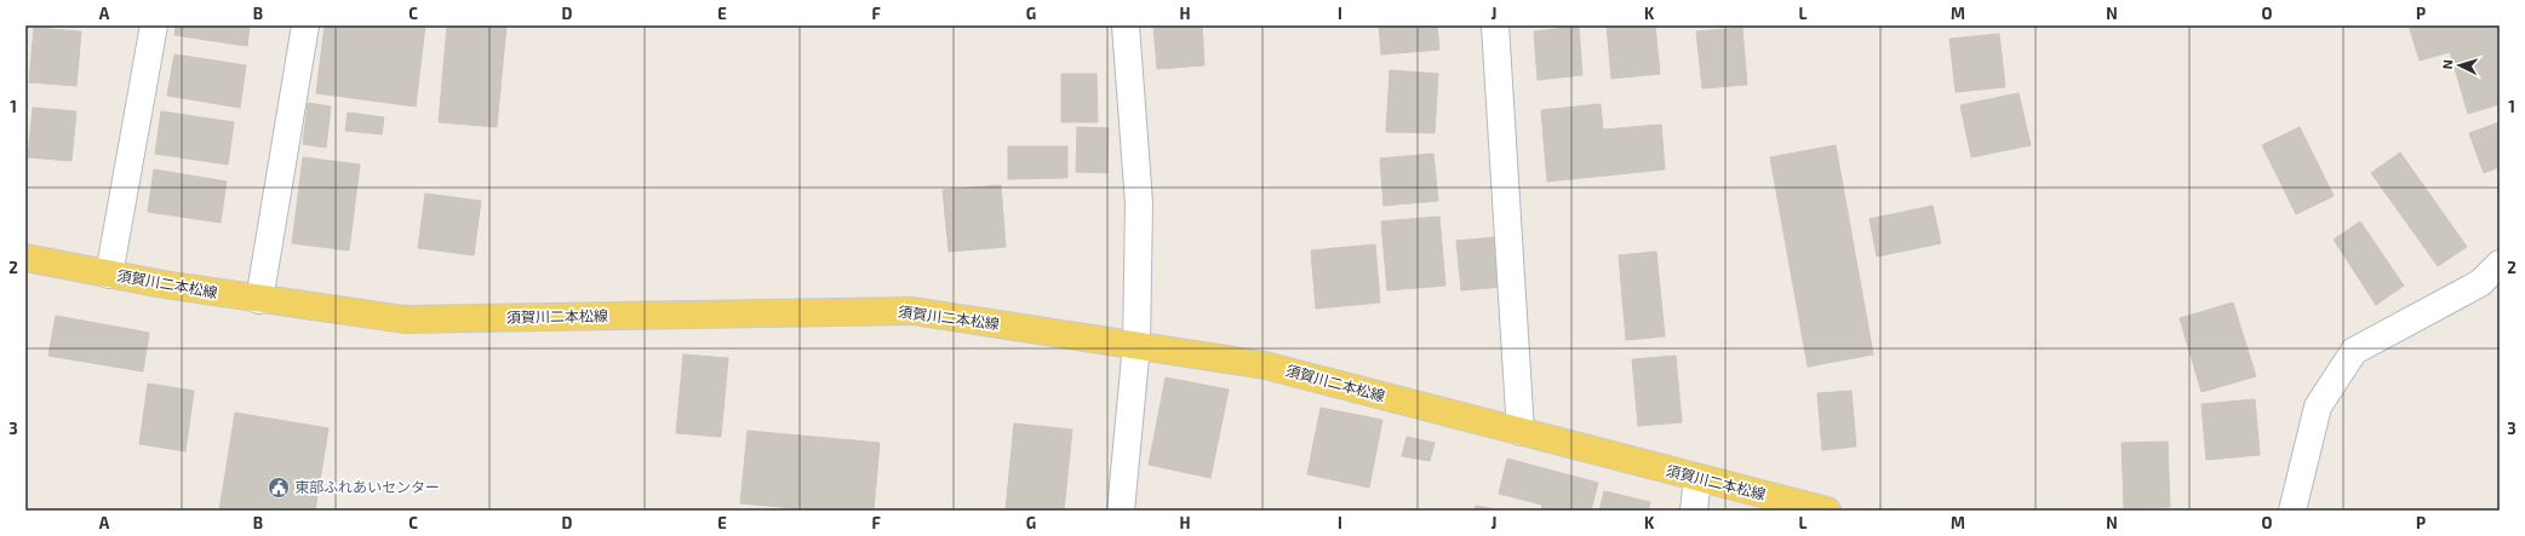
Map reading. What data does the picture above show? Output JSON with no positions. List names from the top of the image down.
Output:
{
  "streets": {
    "main road": ["須賀川二本松線"]
  },
  "places": {
    "public building": ["東部ふれあいセンター"]
  },
  "north": "left",
  "grid": {
    "columns": [
      "A",
      "B",
      "C",
      "D",
      "E",
      "F",
      "G",
      "H",
      "I",
      "J",
      "K",
      "L",
      "M",
      "N",
      "O",
      "P"
    ],
    "rows": ["1", "2", "3"]
  }
}
